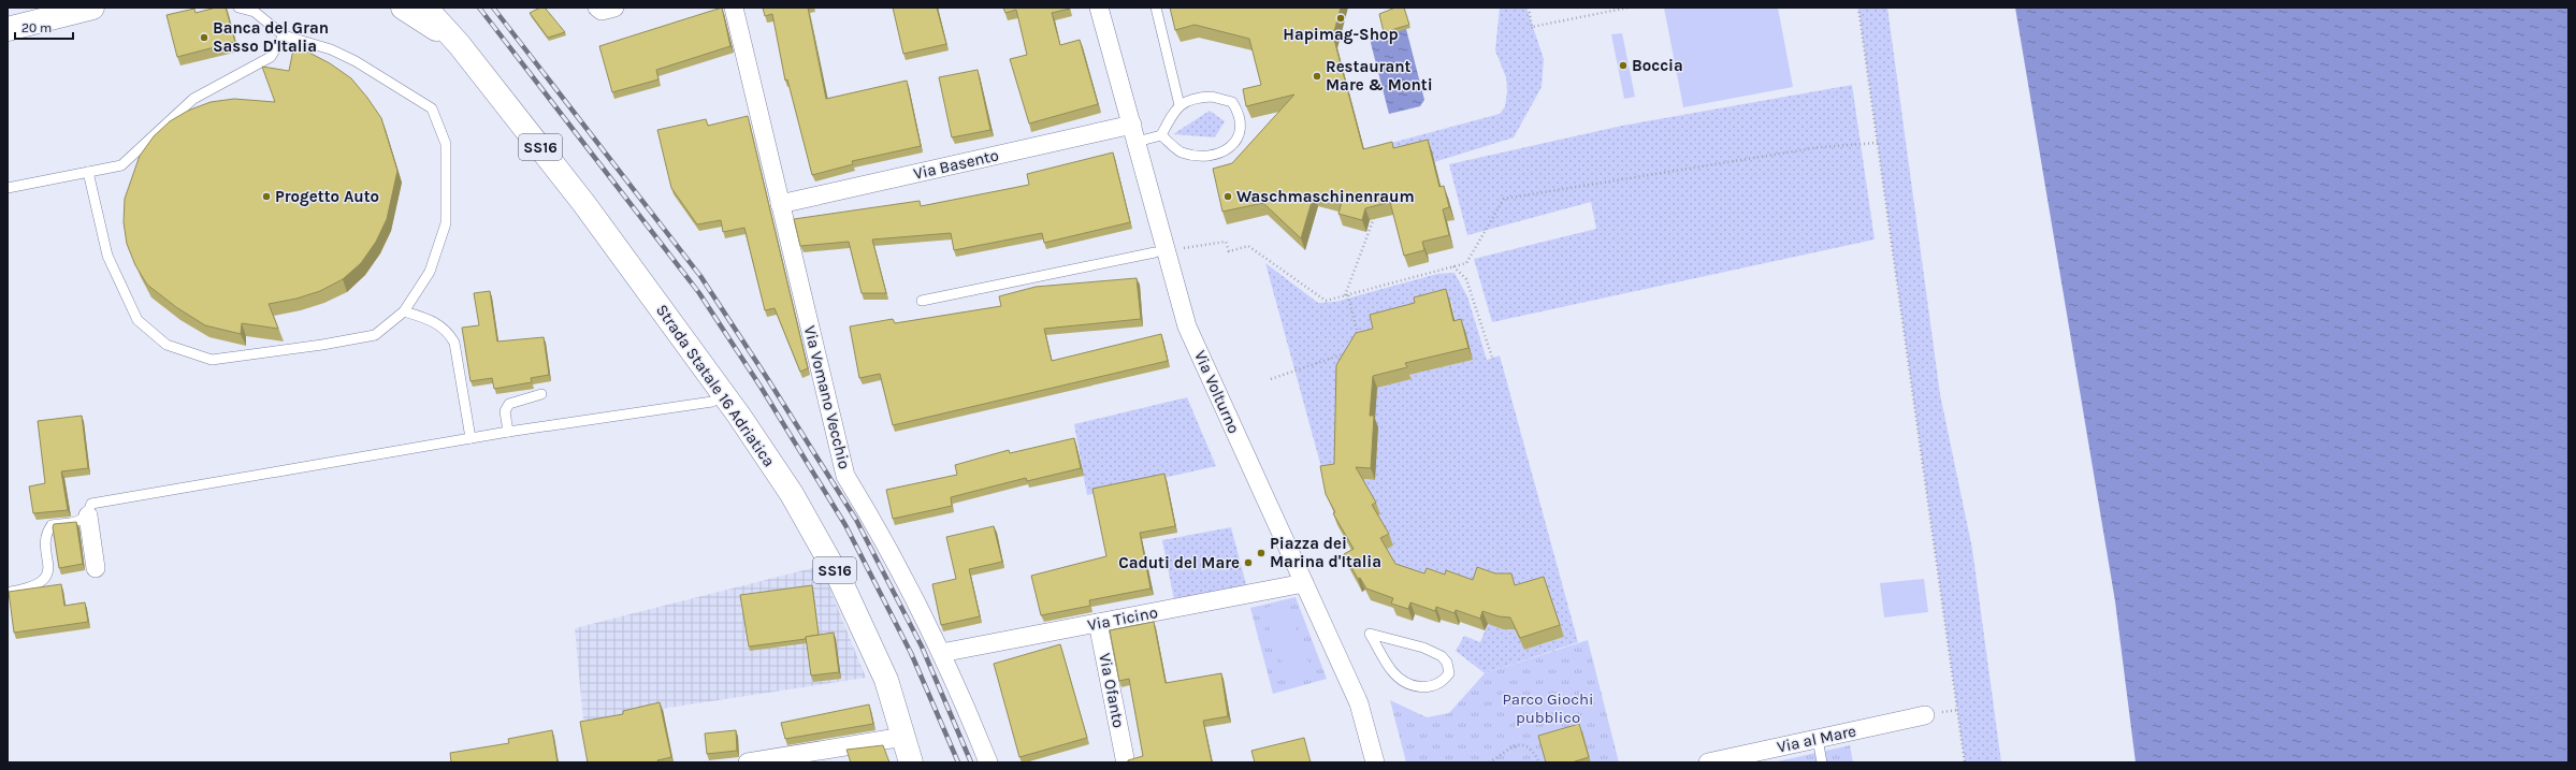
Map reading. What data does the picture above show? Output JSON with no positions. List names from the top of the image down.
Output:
{
  "streets": {
    "main road": ["SS16", "Strada Statale 16 Adriatica"],
    "street": [
      "Via Basento",
      "Via Volturno",
      "Via Vomano Vecchio",
      "Via Ticino",
      "Via Ofanto",
      "Via al Mare"
    ]
  },
  "crossings": [
    ["Via Basento", "Via Volturno"],
    ["Via Basento", "Via Vomano Vecchio"],
    ["Via Volturno", "Via Ticino"],
    ["Via Vomano Vecchio", "Via Ticino"],
    ["Via Ticino", "Via Ofanto"]
  ],
  "parks": ["Parco Giochi pubblico"],
  "places": [
    "Hapimag-Shop",
    "Banca del Gran Sasso D'Italia",
    "Boccia",
    "Restaurant Mare & Monti",
    "Progetto Auto",
    "Waschmaschinenraum",
    "Piazza dei Marina d'Italia",
    "Caduti del Mare"
  ],
  "scale_bar": "20 m"
}
